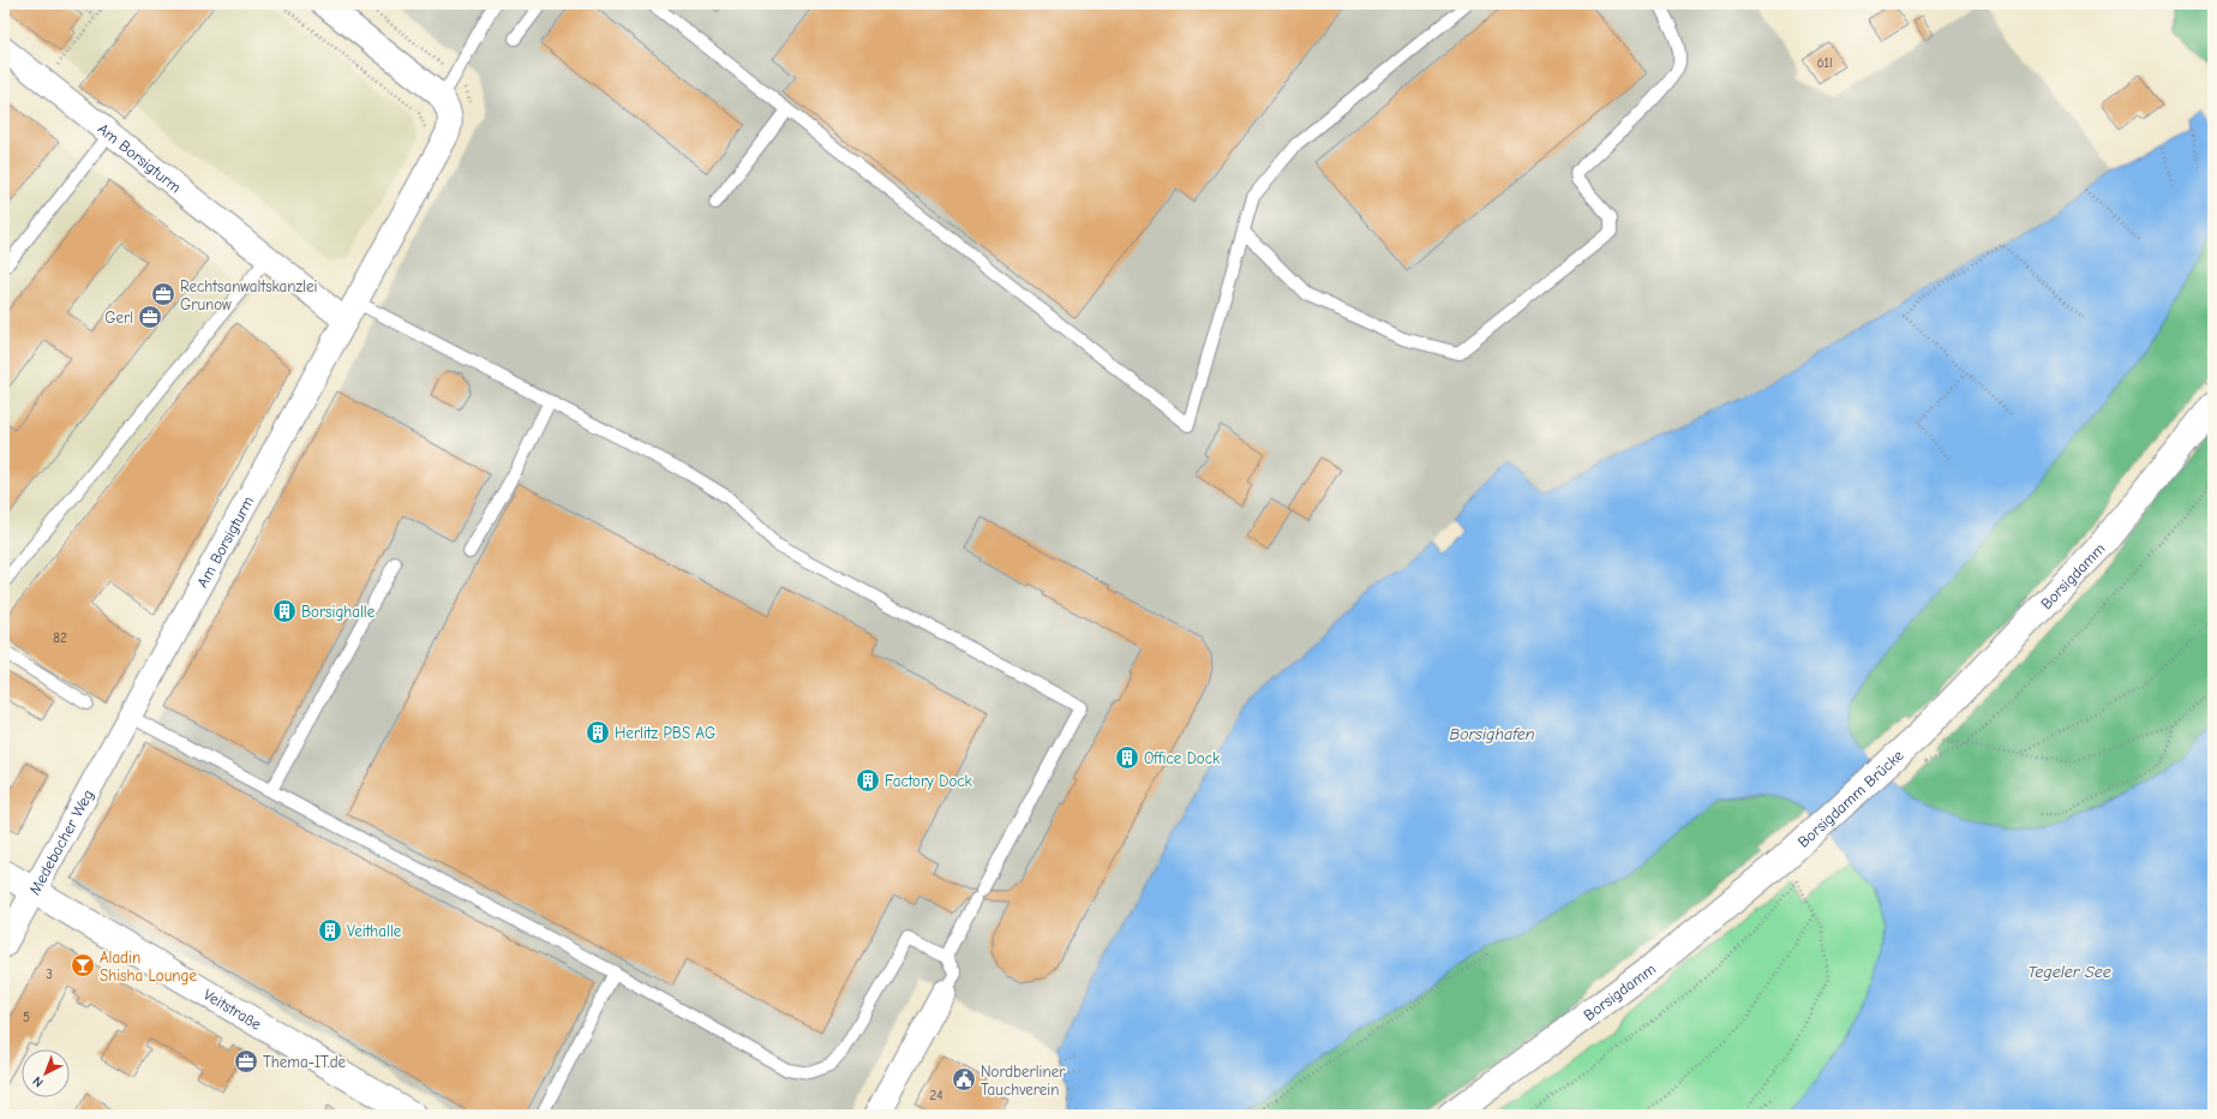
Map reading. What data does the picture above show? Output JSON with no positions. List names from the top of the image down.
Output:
{
  "streets": {
    "street": [
      "Am Borsigturm",
      "Borsigdamm",
      "Borsigdamm Brücke",
      "Medebacher Weg",
      "Veitstraße"
    ]
  },
  "crossings": [
    ["Am Borsigturm", "Medebacher Weg"],
    ["Borsigdamm", "Borsigdamm Brücke"],
    ["Medebacher Weg", "Veitstraße"]
  ],
  "water": ["Borsighafen", "Tegeler See"],
  "places": {
    "office": ["Rechtsanwaltskanzlei Grunow", "Gerl", "Thema-IT.de"],
    "building": [
      "Borsighalle",
      "Herlitz PBS AG",
      "Office Dock",
      "Factory Dock",
      "Veithalle"
    ],
    "bar": ["Aladin Shisha Lounge"],
    "public building": ["Nordberliner Tauchverein"]
  },
  "house_numbers": [
    "61l",
    "82",
    "3",
    "5",
    "24"
  ],
  "north": "bottom left"
}
